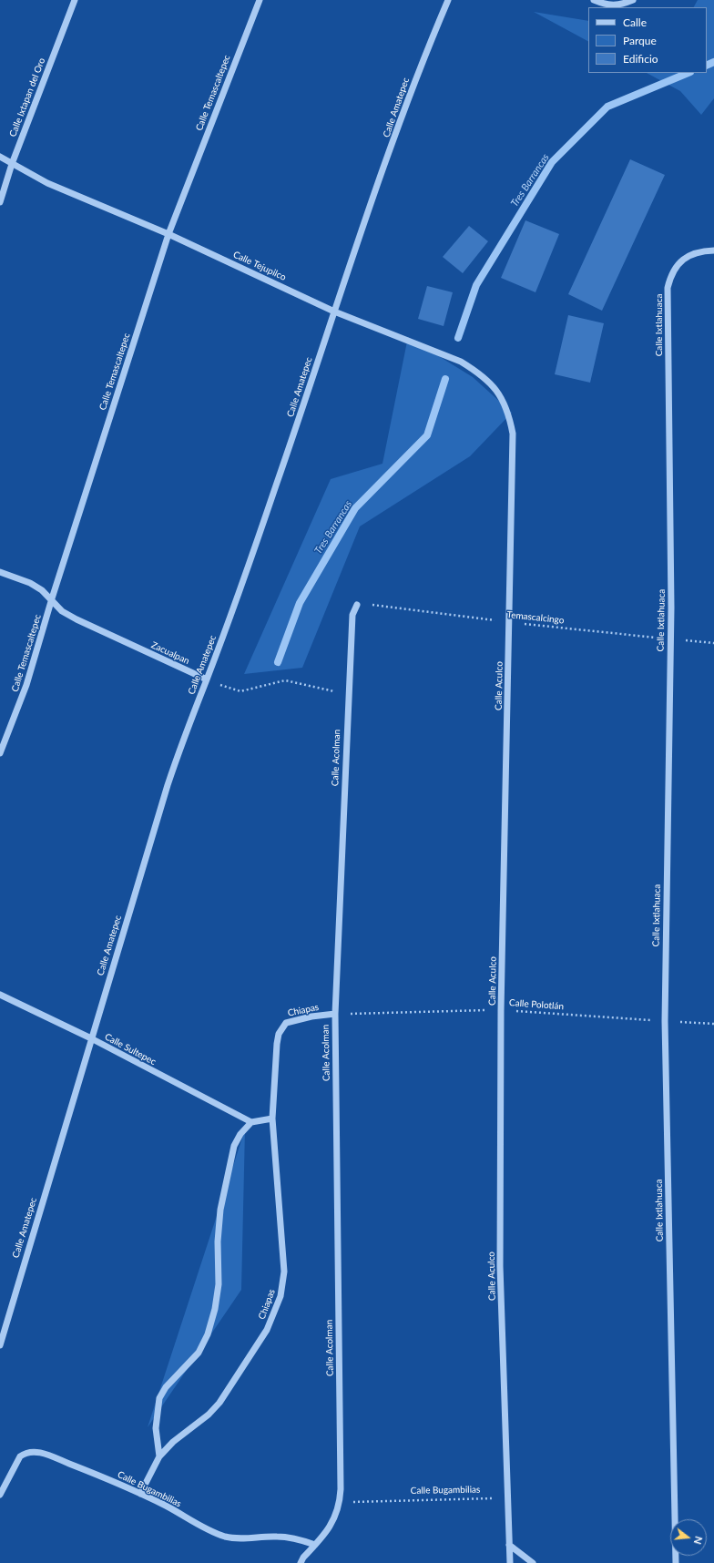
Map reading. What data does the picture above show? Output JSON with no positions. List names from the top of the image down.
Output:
{
  "streets": {
    "street": [
      "Calle Temascaltepec",
      "Calle Ixtapan del Oro",
      "Calle Amatepec",
      "Calle Tejupilco",
      "Calle Ixtlahuaca",
      "Zacualpan",
      "Calle Aculco",
      "Calle Acolman",
      "Chiapas",
      "Calle Sultepec",
      "Calle Bugambilias"
    ],
    "path": ["Temascalcingo", "Calle Polotlán"]
  },
  "crossings": [
    ["Calle Temascaltepec", "Calle Tejupilco"],
    ["Calle Temascaltepec", "Zacualpan"],
    ["Calle Ixtapan del Oro", "Calle Tejupilco"],
    ["Calle Amatepec", "Calle Tejupilco"],
    ["Calle Amatepec", "Zacualpan"],
    ["Calle Amatepec", "Calle Sultepec"],
    ["Calle Tejupilco", "Calle Aculco"],
    ["Calle Ixtlahuaca", "Temascalcingo"],
    ["Calle Ixtlahuaca", "Calle Polotlán"],
    ["Temascalcingo", "Calle Aculco"],
    ["Temascalcingo", "Calle Acolman"],
    ["Calle Aculco", "Calle Polotlán"],
    ["Calle Aculco", "Calle Bugambilias"],
    ["Calle Acolman", "Calle Polotlán"],
    ["Calle Acolman", "Chiapas"],
    ["Calle Acolman", "Calle Bugambilias"],
    ["Calle Polotlán", "Chiapas"],
    ["Chiapas", "Calle Bugambilias"]
  ],
  "water": ["Tres Barrancas"],
  "legend": ["Calle", "Parque", "Edificio"],
  "north": "right"
}
